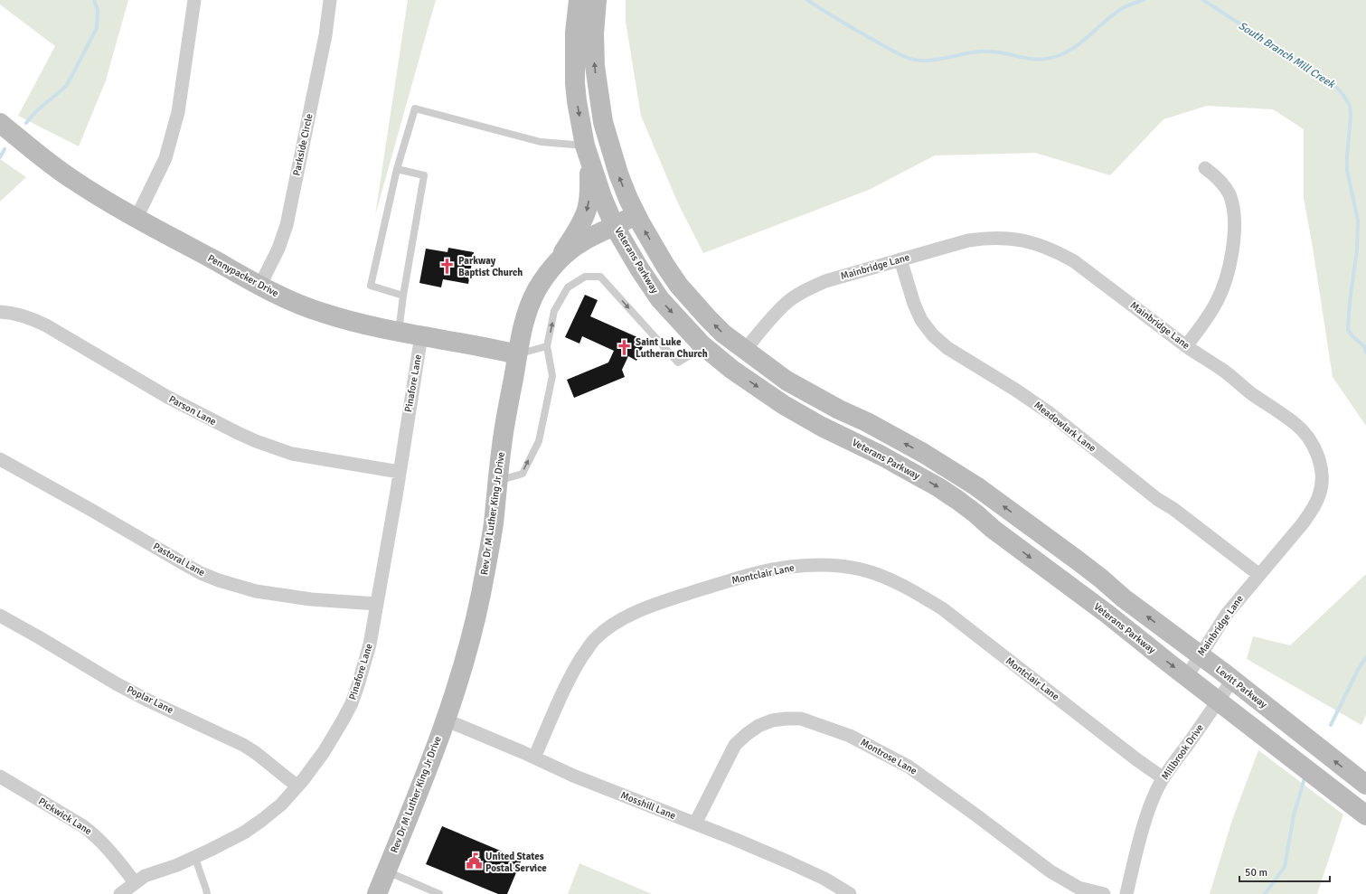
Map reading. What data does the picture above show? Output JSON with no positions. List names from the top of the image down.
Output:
{
  "streets": {
    "main road": [
      "Veterans Parkway",
      "Pennypacker Drive",
      "Rev Dr M Luther King Jr Drive",
      "Levitt Parkway"
    ],
    "street": [
      "Parkside Circle",
      "Mainbridge Lane",
      "Pinafore Lane",
      "Parson Lane",
      "Meadowlark Lane",
      "Pastoral Lane",
      "Montclair Lane",
      "Poplar Lane",
      "Millbrook Drive",
      "Montrose Lane",
      "Mosshill Lane",
      "Pickwick Lane"
    ]
  },
  "crossings": [
    ["Parkside Circle", "Pennypacker Drive"],
    ["Veterans Parkway", "Mainbridge Lane"],
    ["Veterans Parkway", "Rev Dr M Luther King Jr Drive"],
    ["Veterans Parkway", "Millbrook Drive"],
    ["Mainbridge Lane", "Meadowlark Lane"],
    ["Mainbridge Lane", "Levitt Parkway"],
    ["Pennypacker Drive", "Pinafore Lane"],
    ["Pennypacker Drive", "Rev Dr M Luther King Jr Drive"],
    ["Pinafore Lane", "Parson Lane"],
    ["Pinafore Lane", "Pastoral Lane"],
    ["Pinafore Lane", "Poplar Lane"],
    ["Pinafore Lane", "Pickwick Lane"],
    ["Rev Dr M Luther King Jr Drive", "Mosshill Lane"],
    ["Montclair Lane", "Millbrook Drive"],
    ["Montclair Lane", "Mosshill Lane"],
    ["Levitt Parkway", "Millbrook Drive"],
    ["Montrose Lane", "Mosshill Lane"]
  ],
  "one_way": ["Levitt Parkway"],
  "water": ["South Branch Mill Creek"],
  "places": {
    "church": ["Parkway Baptist Church", "Saint Luke Lutheran Church"],
    "public building": ["United States Postal Service"]
  },
  "scale_bar": "50 m"
}
